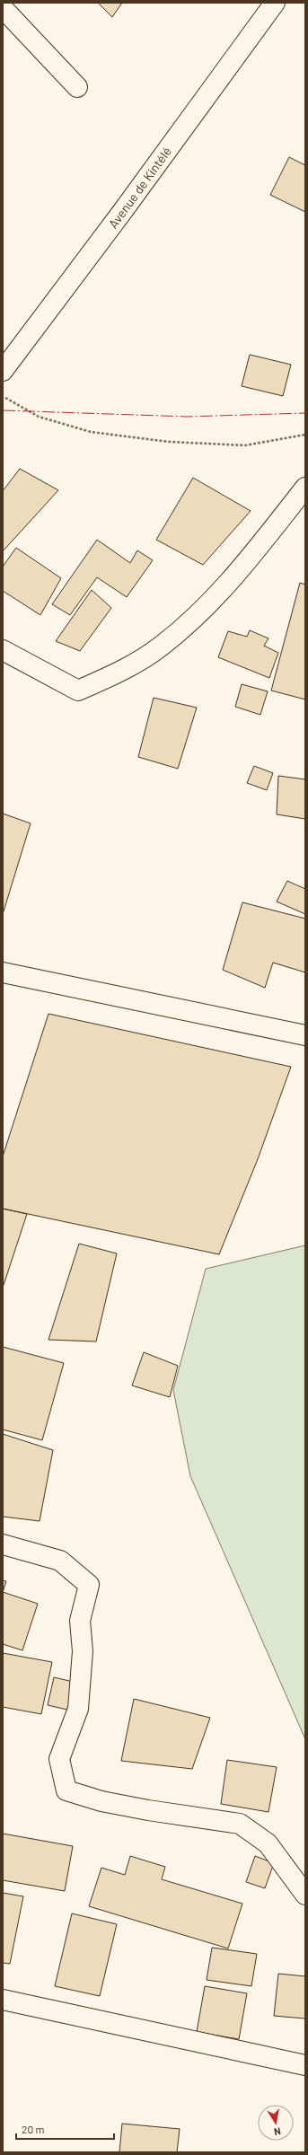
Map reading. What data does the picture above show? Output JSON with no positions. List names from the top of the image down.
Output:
{
  "streets": {
    "street": ["Avenue de Kintélé"]
  },
  "scale_bar": "20 m",
  "north": "bottom"
}
